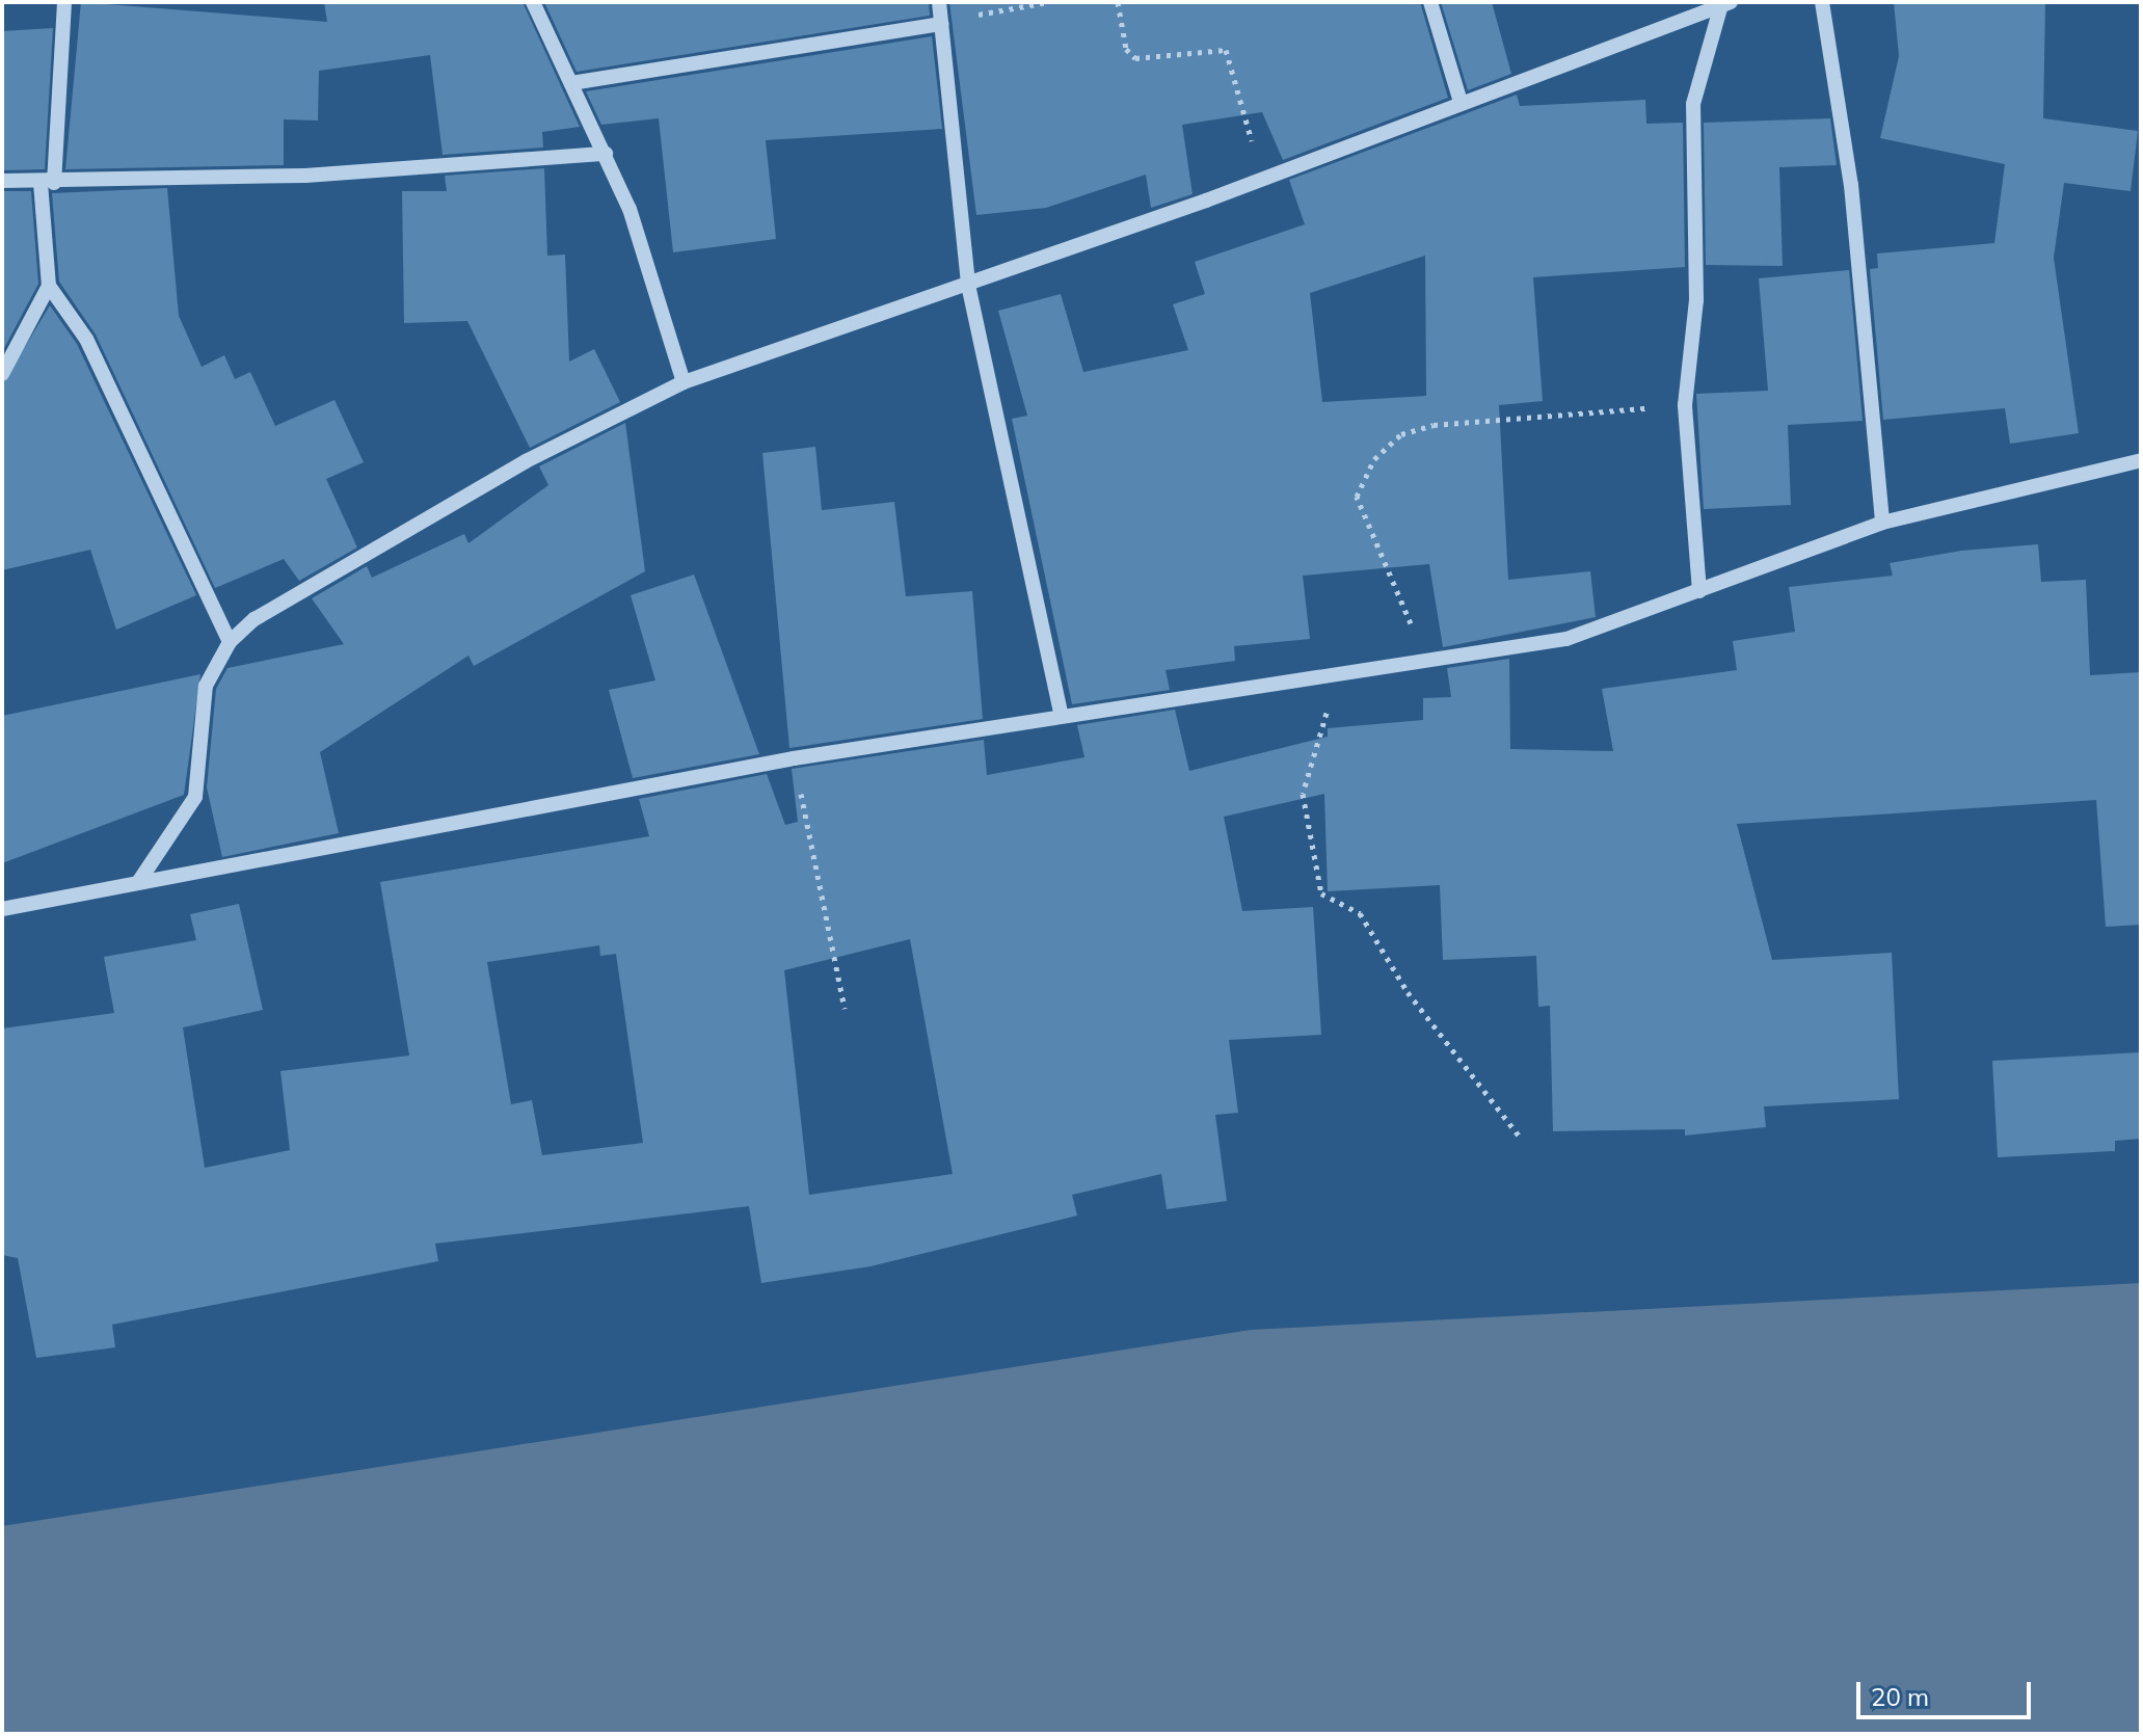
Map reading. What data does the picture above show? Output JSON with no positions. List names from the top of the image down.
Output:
{
  "scale_bar": "20 m"
}
